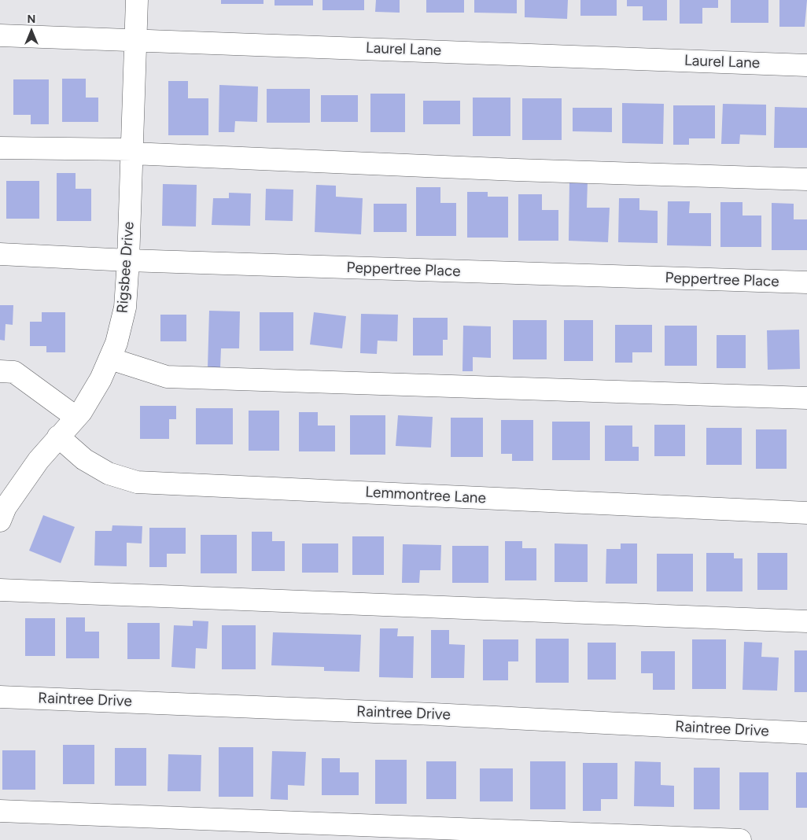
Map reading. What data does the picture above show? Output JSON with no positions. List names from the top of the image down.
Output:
{
  "streets": {
    "street": [
      "Laurel Lane",
      "Rigsbee Drive",
      "Peppertree Place",
      "Lemmontree Lane",
      "Raintree Drive"
    ]
  },
  "crossings": [
    ["Laurel Lane", "Rigsbee Drive"],
    ["Rigsbee Drive", "Peppertree Place"],
    ["Rigsbee Drive", "Lemmontree Lane"]
  ],
  "north": "top"
}
